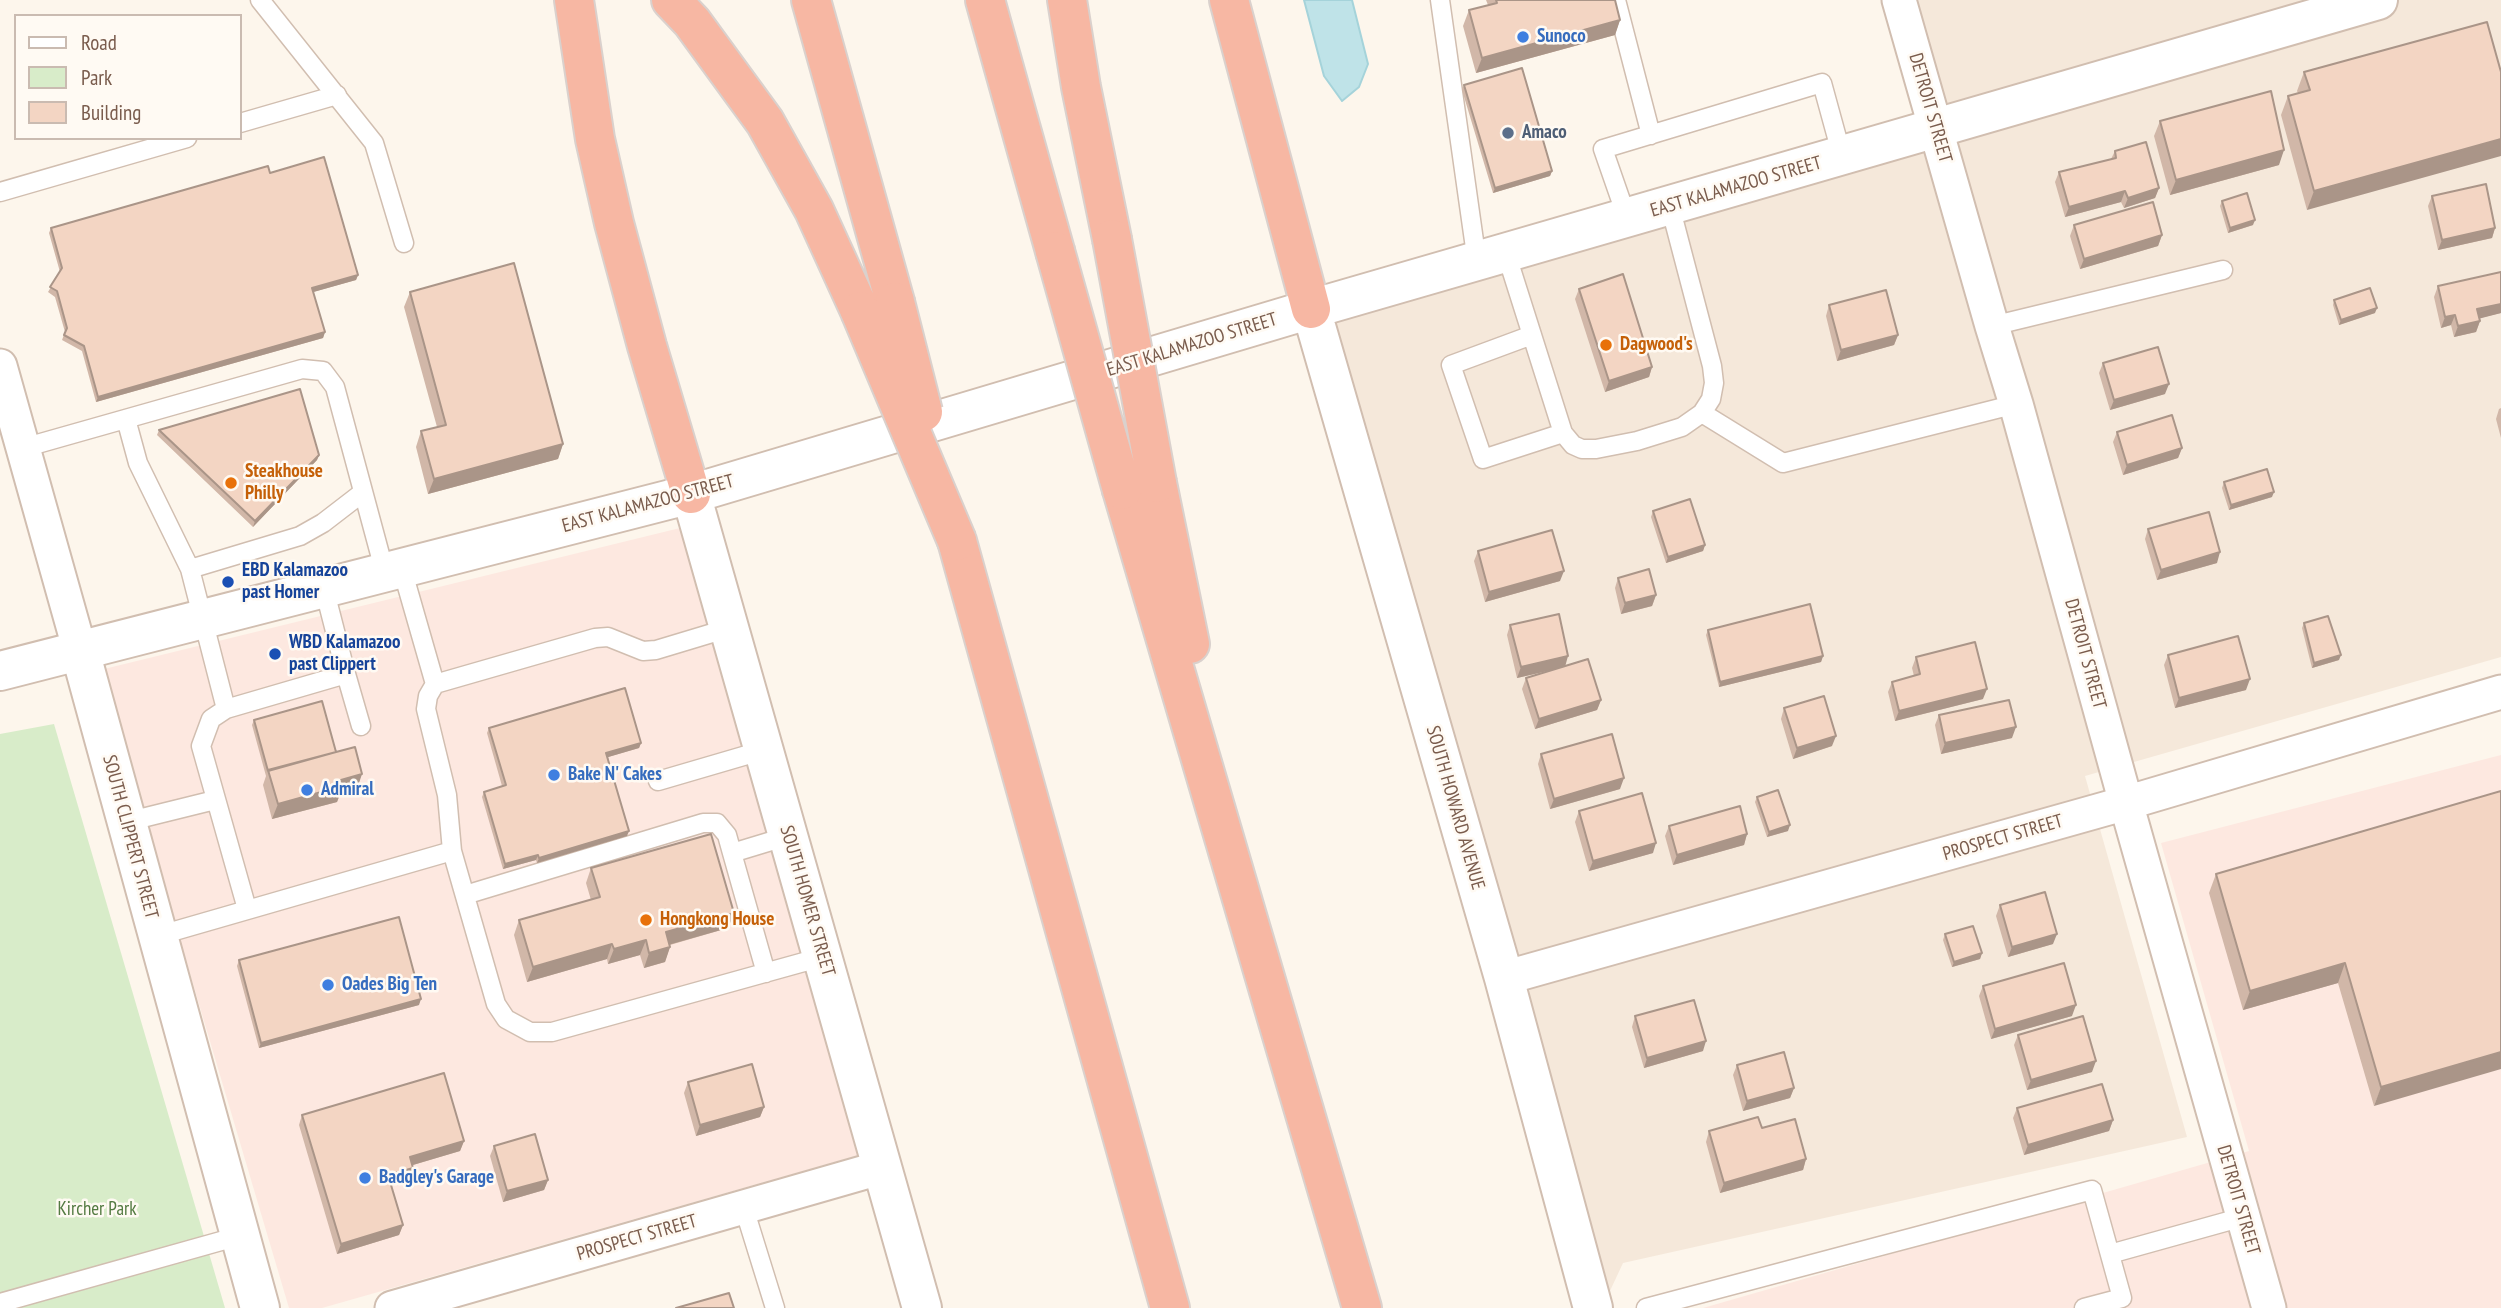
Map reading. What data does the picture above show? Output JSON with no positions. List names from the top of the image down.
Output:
{
  "streets": {
    "street": [
      "DETROIT STREET",
      "EAST KALAMAZOO STREET",
      "SOUTH HOWARD AVENUE",
      "SOUTH CLIPPERT STREET",
      "PROSPECT STREET",
      "SOUTH HOMER STREET"
    ]
  },
  "crossings": [
    ["DETROIT STREET", "EAST KALAMAZOO STREET"],
    ["DETROIT STREET", "PROSPECT STREET"],
    ["EAST KALAMAZOO STREET", "SOUTH HOWARD AVENUE"],
    ["EAST KALAMAZOO STREET", "SOUTH CLIPPERT STREET"],
    ["EAST KALAMAZOO STREET", "SOUTH HOMER STREET"],
    ["SOUTH HOWARD AVENUE", "PROSPECT STREET"],
    ["PROSPECT STREET", "SOUTH HOMER STREET"]
  ],
  "parks": ["Kircher Park"],
  "places": [
    "Sunoco",
    "Amaco",
    "Dagwood's",
    "Steakhouse Philly",
    "EBD Kalamazoo past Homer",
    "WBD Kalamazoo past Clippert",
    "Bake N' Cakes",
    "Admiral",
    "Hongkong House",
    "Oades Big Ten",
    "Badgley's Garage"
  ],
  "legend": ["Road", "Park", "Building"]
}
